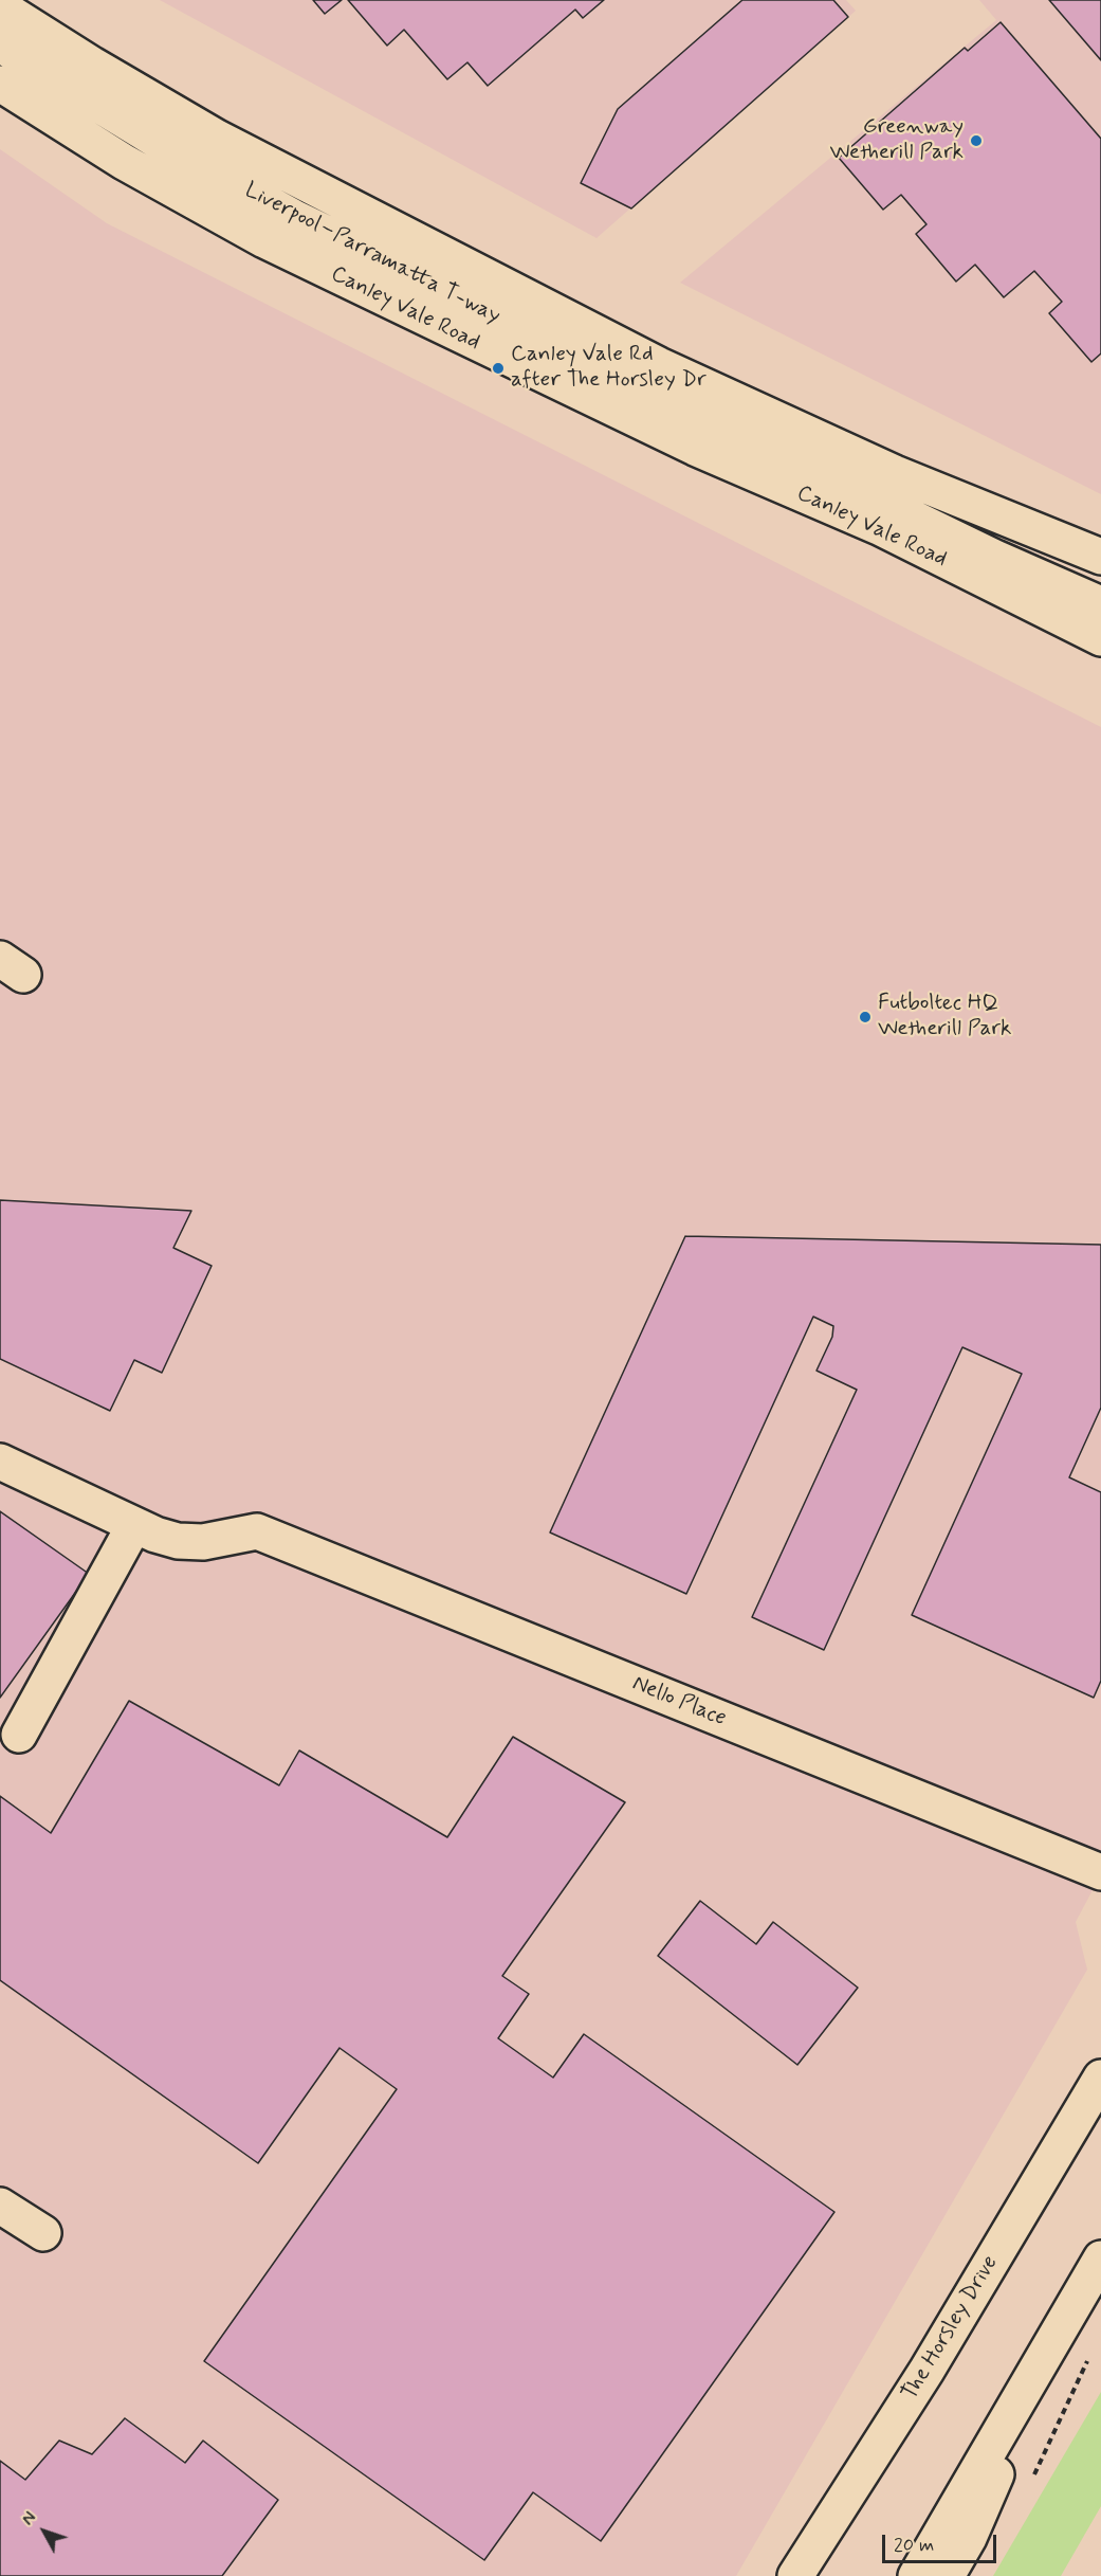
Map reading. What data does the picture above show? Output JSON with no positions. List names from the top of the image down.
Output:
{
  "streets": {
    "street": [
      "Liverpool–Parramatta T-way",
      "Canley Vale Road",
      "Nello Place",
      "The Horsley Drive"
    ]
  },
  "places": ["Greenway Wetherill Park", "Canley Vale Rd after The Horsley Dr", "Futboltec HQ Wetherill Park"],
  "scale_bar": "20 m",
  "north": "top left"
}
